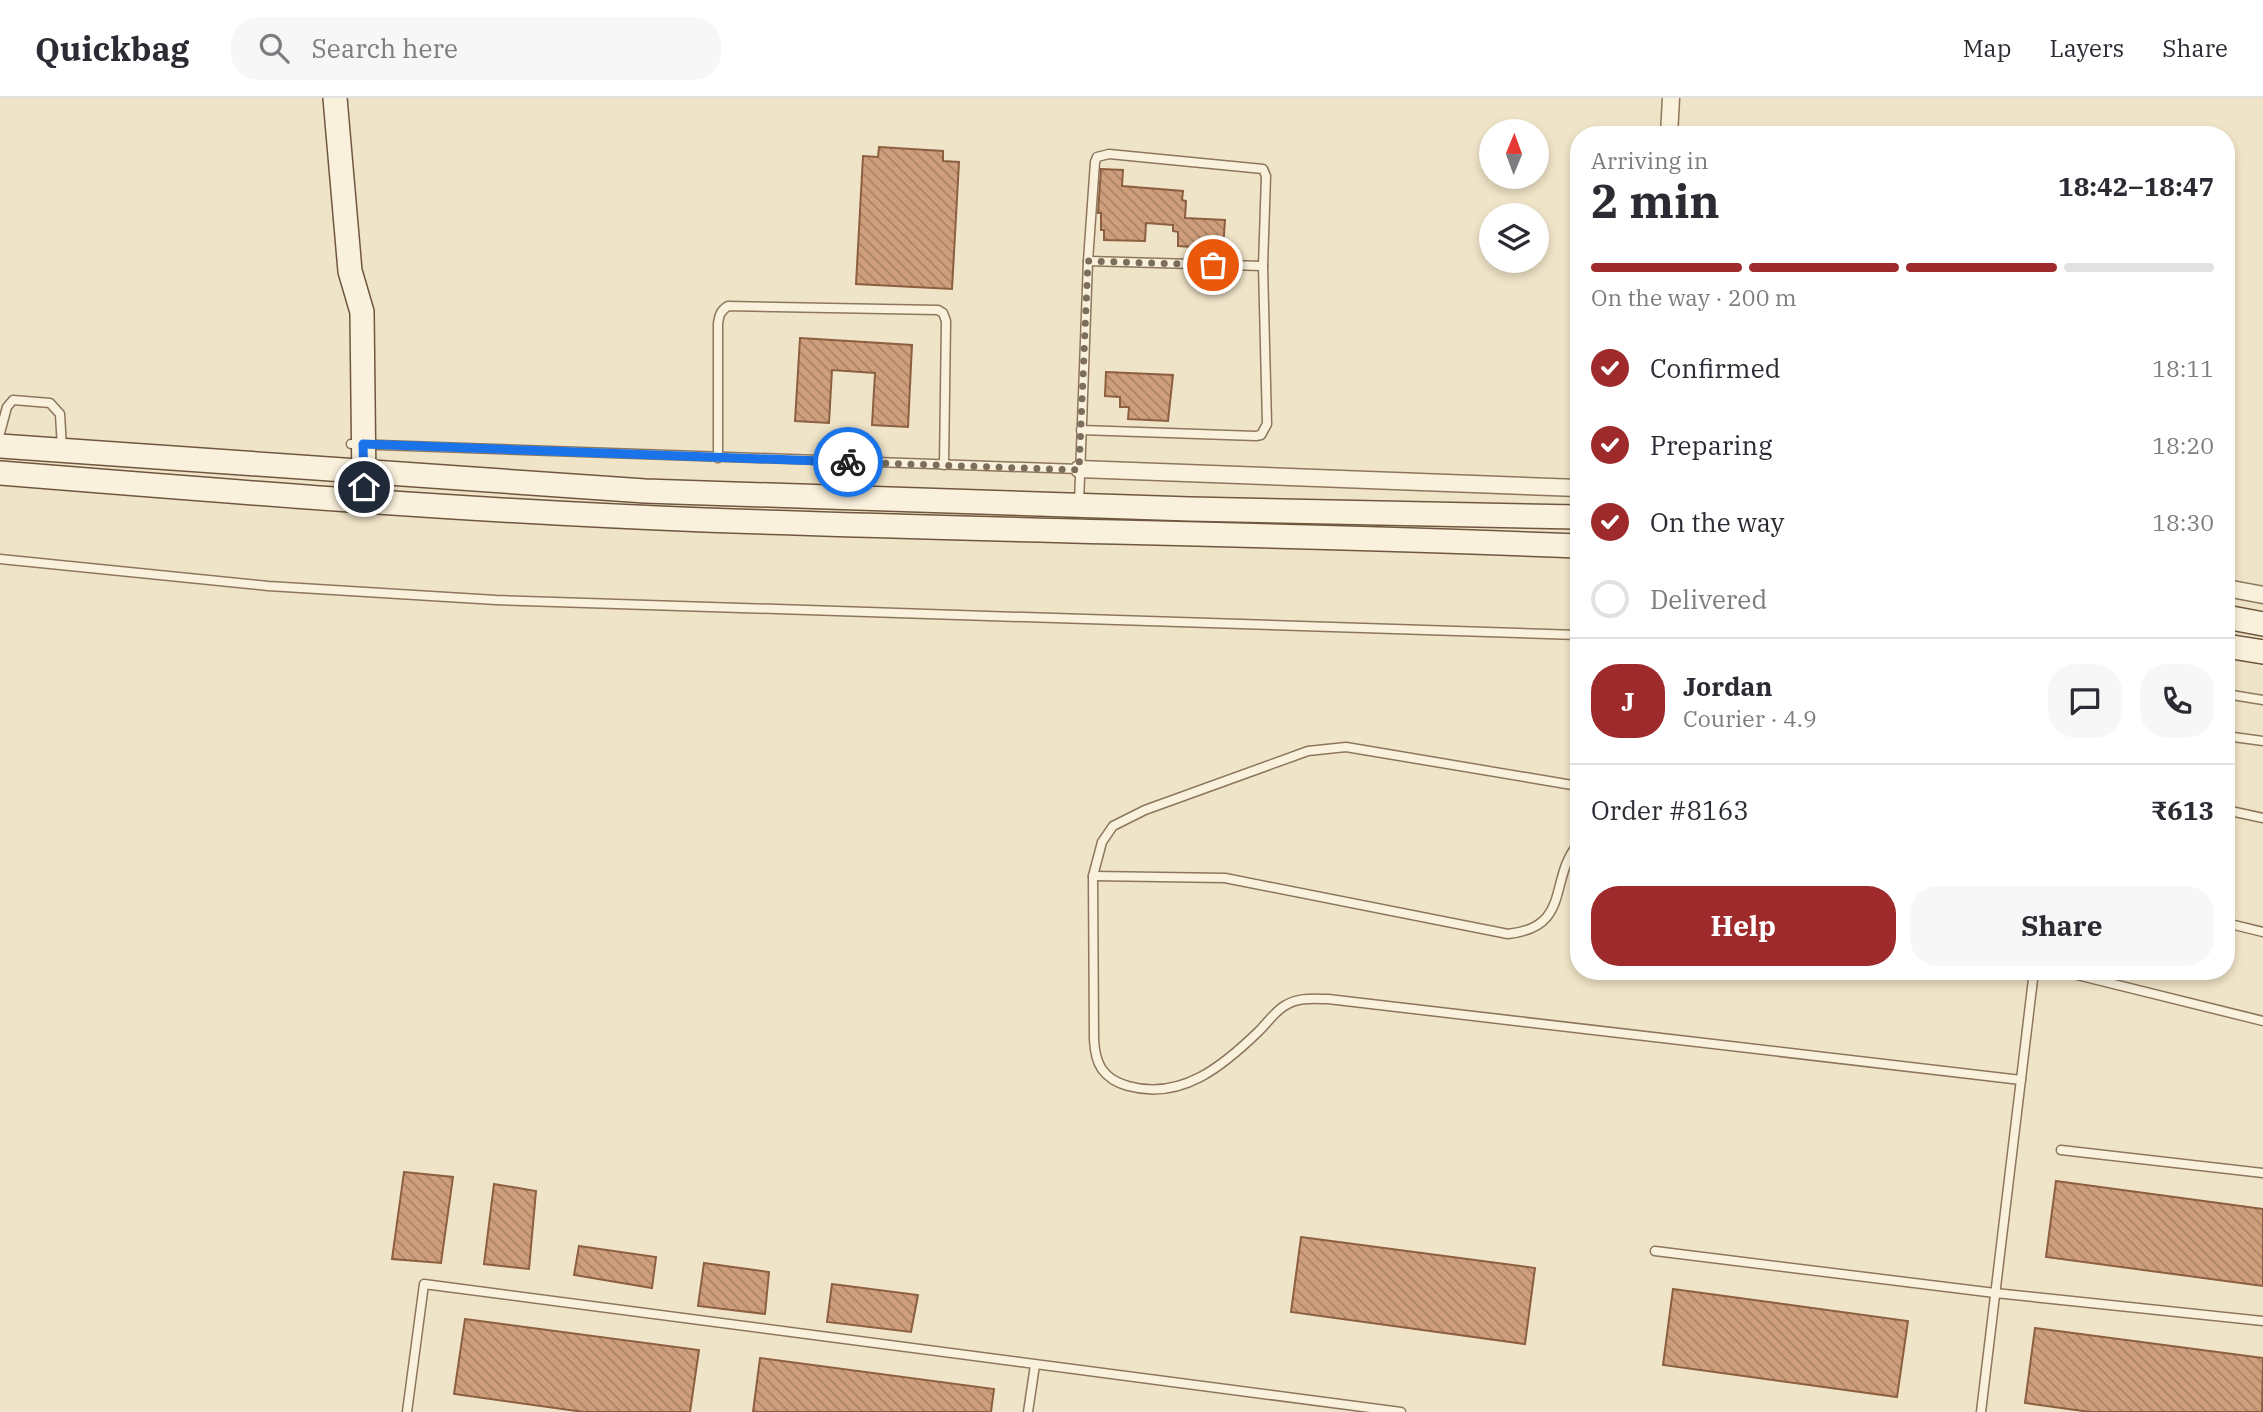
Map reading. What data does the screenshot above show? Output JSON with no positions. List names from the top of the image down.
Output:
{
  "north": "top",
  "page": {
    "header": "Quickbag",
    "search": "Search here",
    "nav": ["Map", "Layers", "Share"],
    "heading": ["2 min", "Arriving in", "18:42–18:47"],
    "panel": [
      "Jordan",
      "Courier · 4.9",
      "Order #8163",
      "₹613"
    ],
    "bar": "On the way · 200 m",
    "list": [
      ["Confirmed", "18:11"],
      ["Preparing", "18:20"],
      ["On the way", "18:30"],
      "Delivered"
    ],
    "round": "J",
    "buttons": ["Help", "Share"]
  }
}
